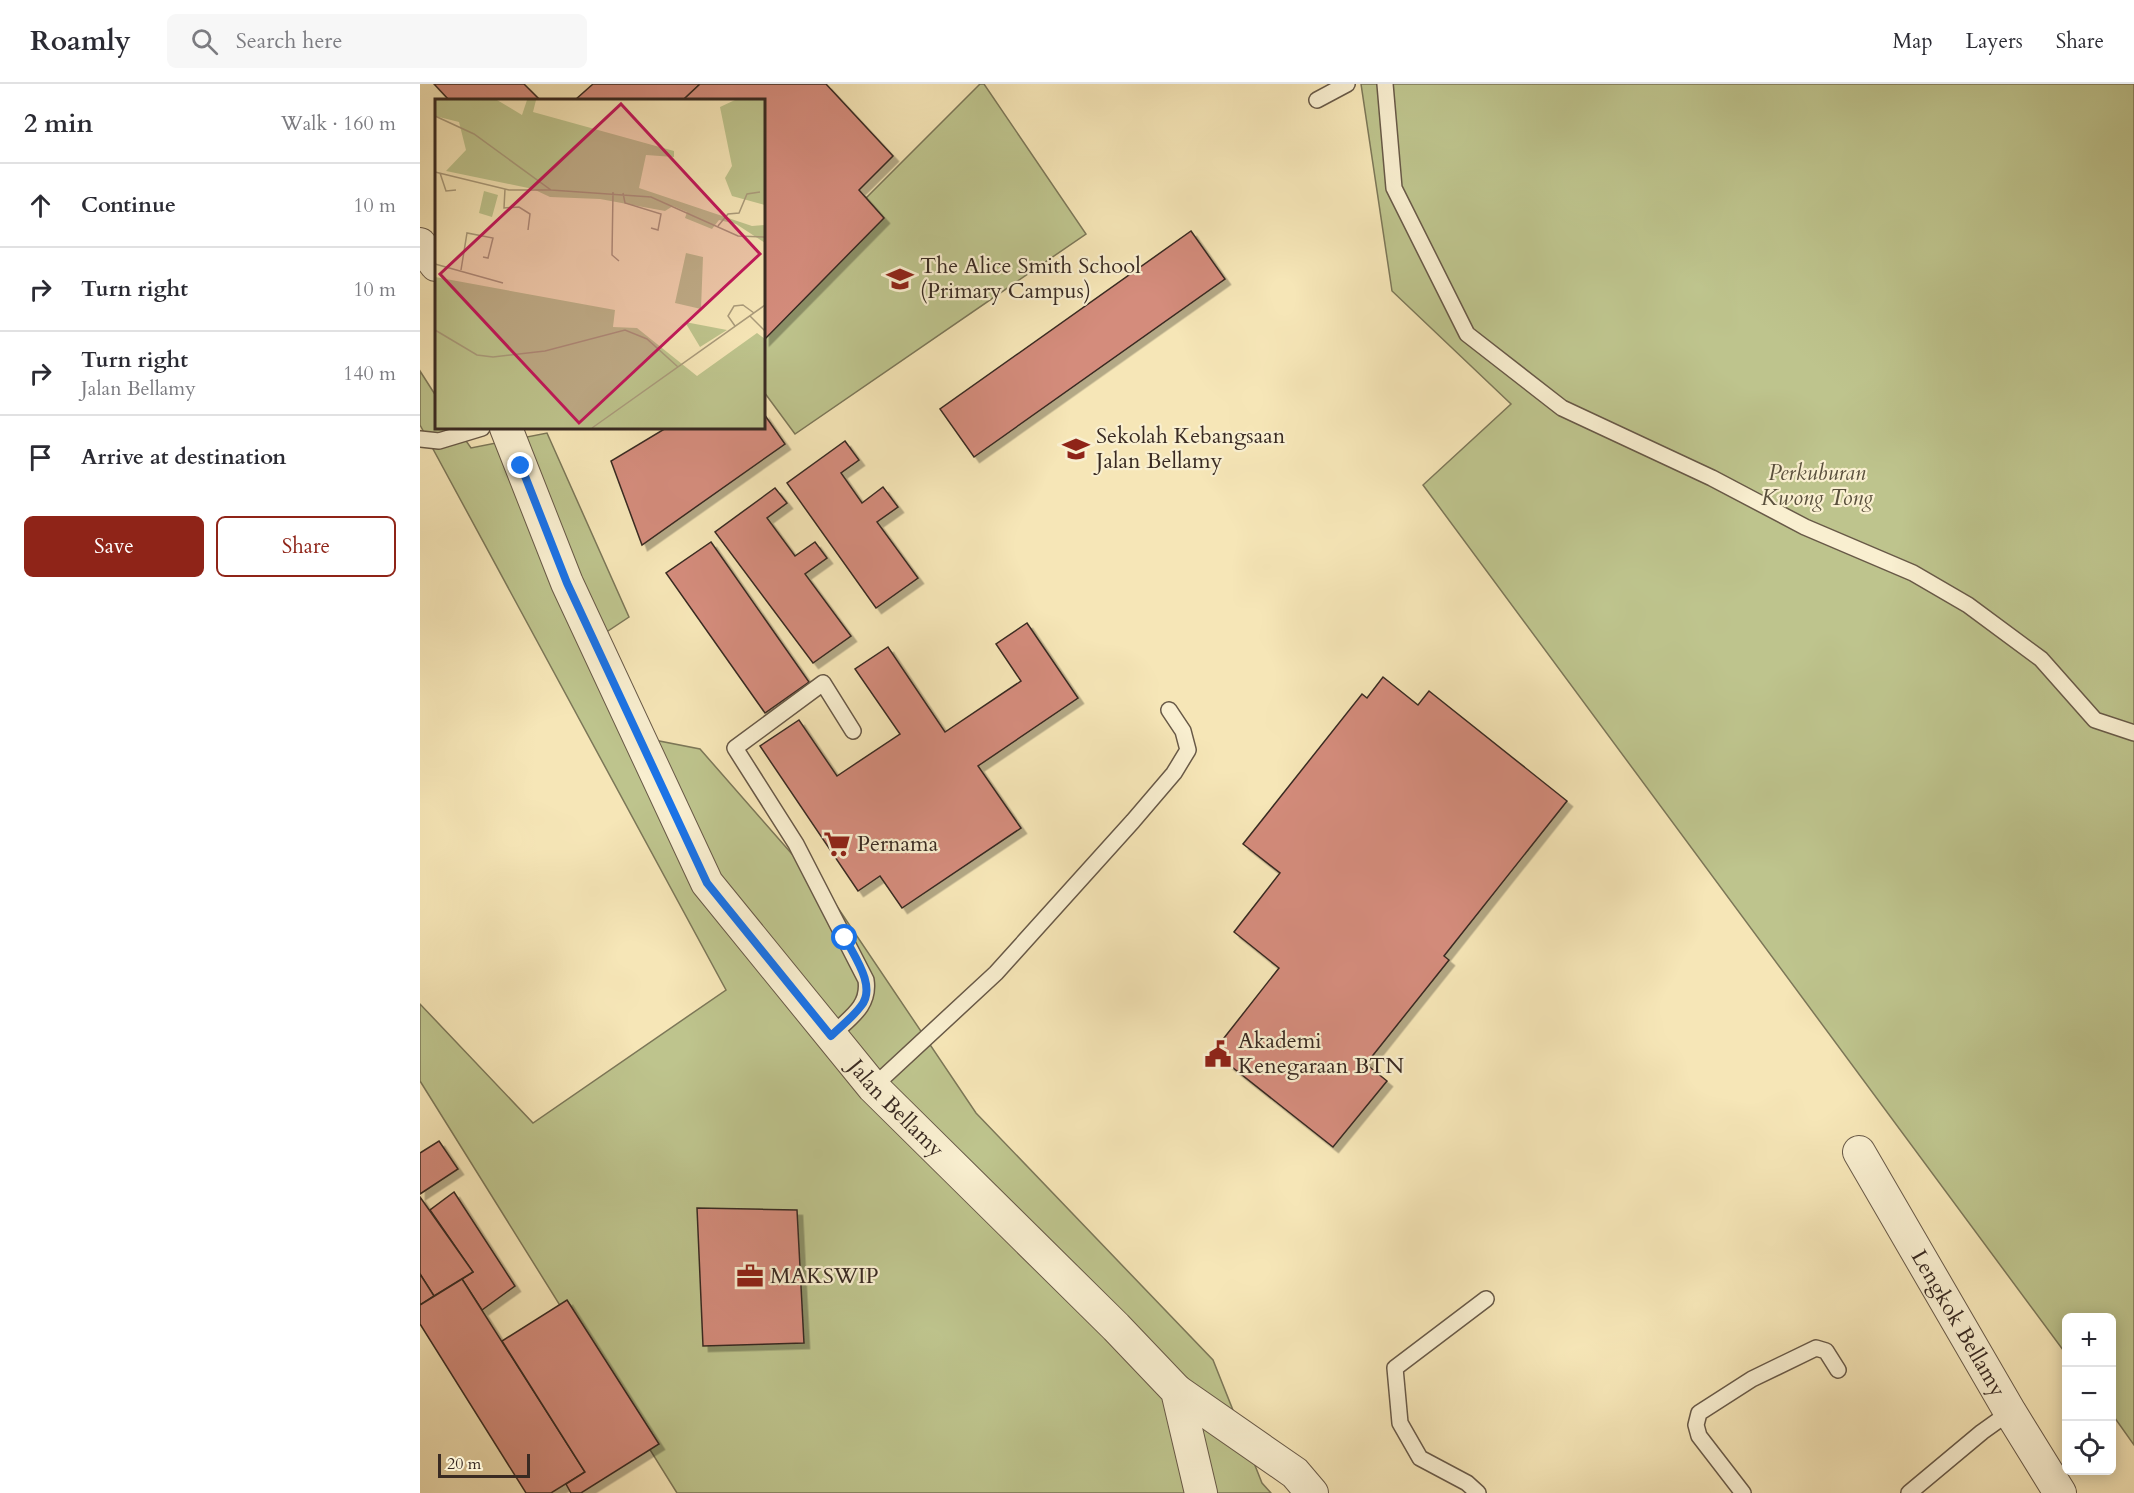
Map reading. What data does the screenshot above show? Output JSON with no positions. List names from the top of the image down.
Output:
{
  "streets": {
    "street": ["Jalan Bellamy", "Lengkok Bellamy"]
  },
  "parks": ["Perkuburan Kwong Tong"],
  "places": {
    "school or university": ["The Alice Smith School (Primary Campus)", "Sekolah Kebangsaan Jalan Bellamy"],
    "supermarket": ["Pernama"],
    "public building": ["Akademi Kenegaraan BTN"],
    "office": ["MAKSWIP"]
  },
  "scale_bar": "20 m",
  "page": {
    "header": "Roamly",
    "search": "Search here",
    "nav": ["Map", "Layers", "Share"],
    "heading": ["2 min", "Walk · 160 m"],
    "list": [
      ["Continue", "10 m"],
      ["Turn right", "10 m"],
      ["Turn right", "Jalan Bellamy", "140 m"],
      "Arrive at destination"
    ],
    "buttons": ["Save", "Share"],
    "map_buttons": ["+", "−"],
    "scale": "20 m"
  }
}
